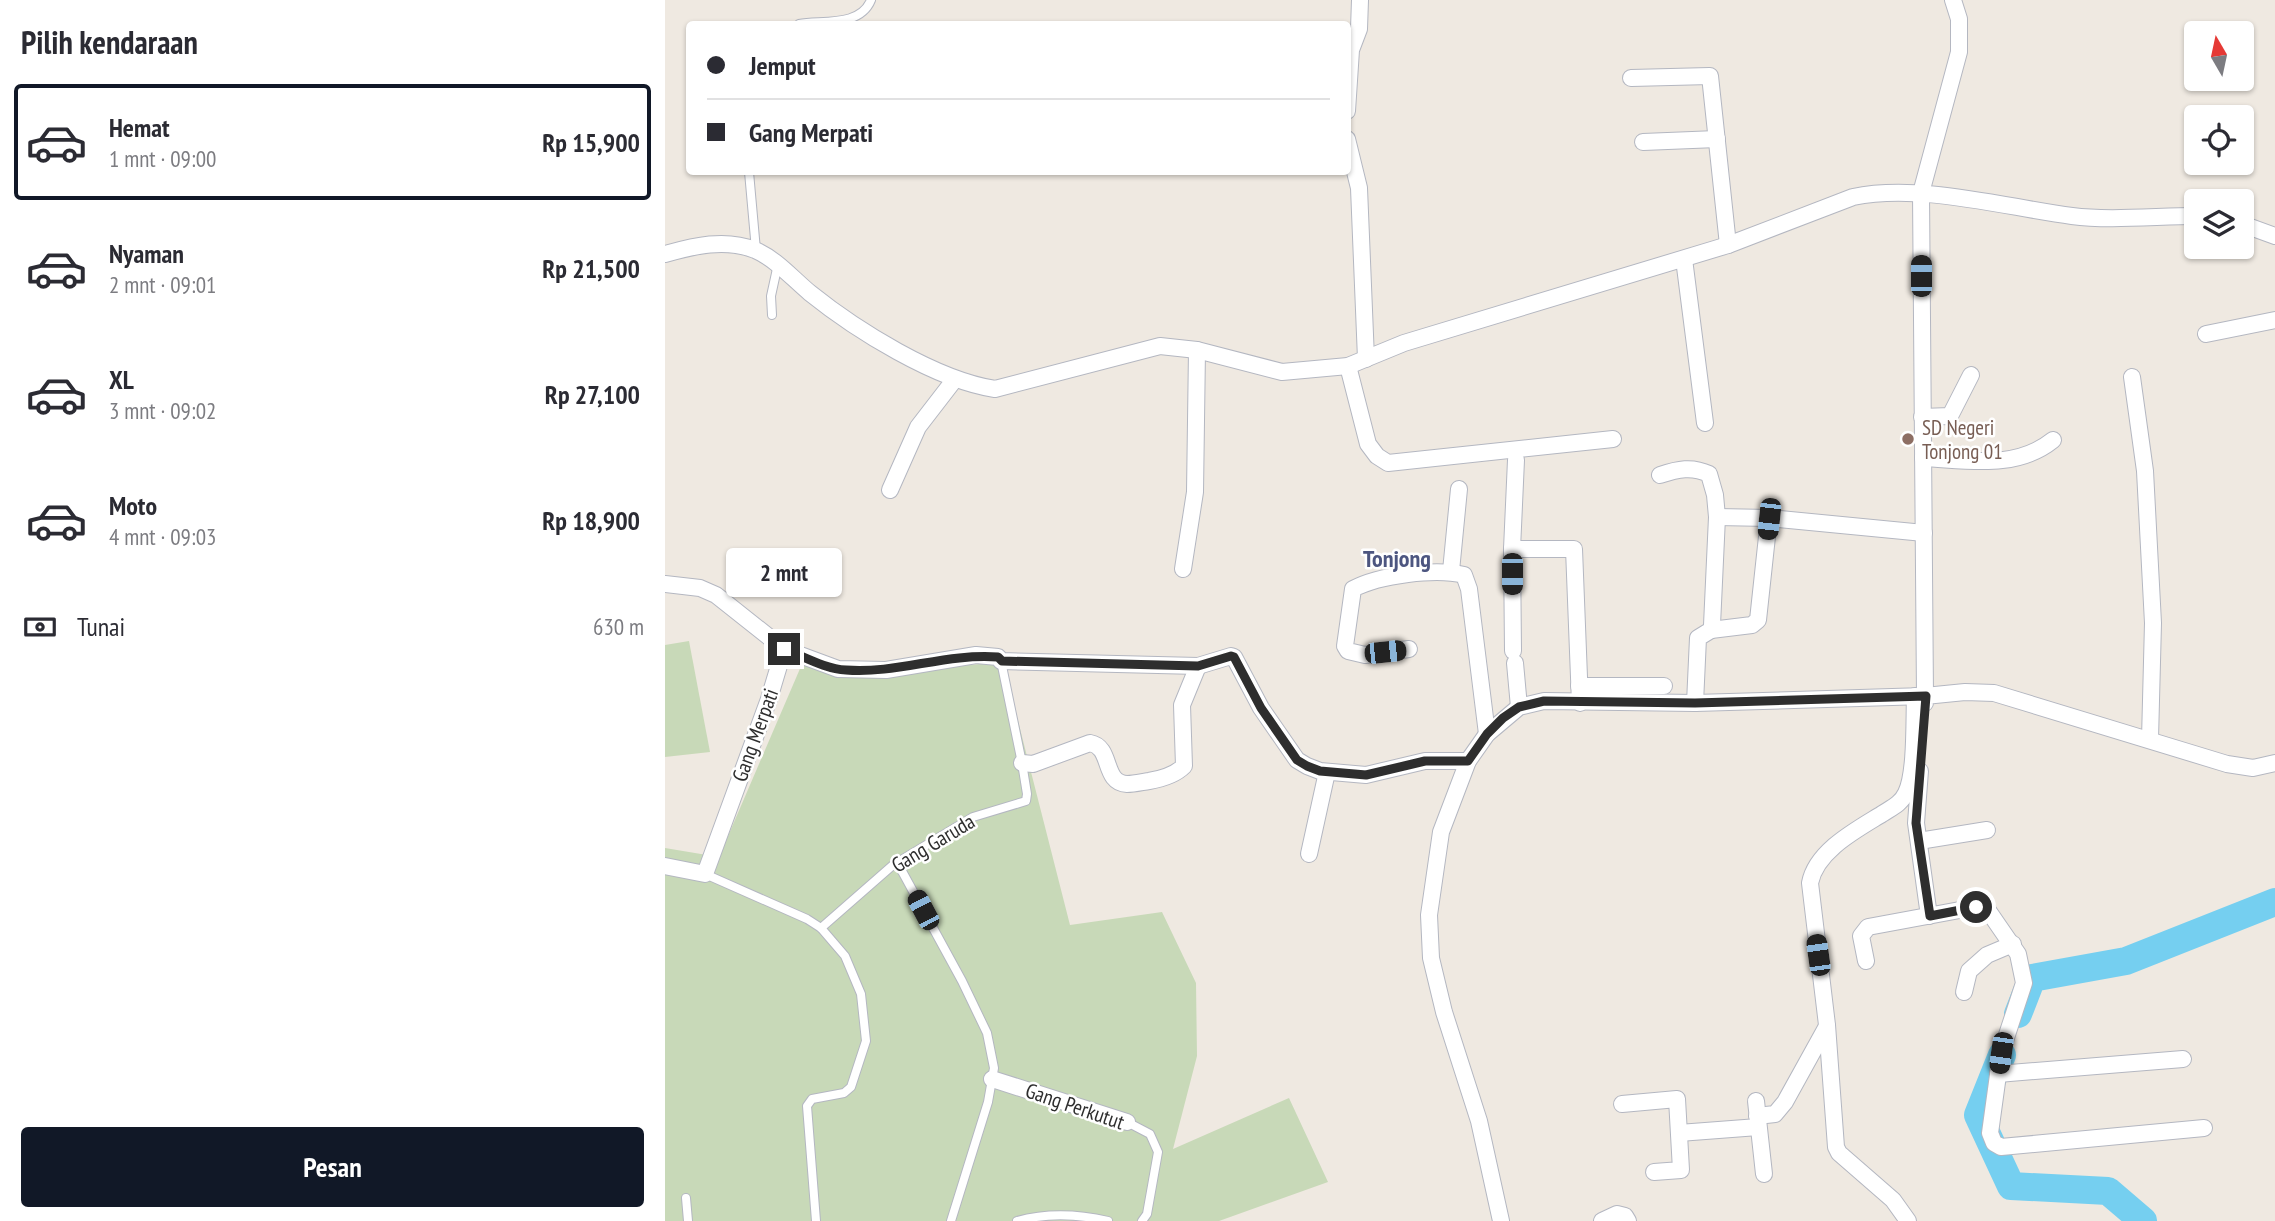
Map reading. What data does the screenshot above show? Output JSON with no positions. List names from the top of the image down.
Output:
{
  "streets": {
    "street": ["Gang Merpati", "Gang Perkutut"],
    "lane": ["Gang Garuda"]
  },
  "districts": ["Tonjong"],
  "places": ["SD Negeri Tonjong 01"],
  "north": "top",
  "page": {
    "heading": "Pilih kendaraan",
    "banner": ["Jemput", "Gang Merpati"],
    "list": [
      {
        "name": "Hemat",
        "note": "1 mnt · 09:00",
        "value": "Rp 15,900"
      },
      {
        "name": "Nyaman",
        "note": "2 mnt · 09:01",
        "value": "Rp 21,500"
      },
      {
        "name": "XL",
        "note": "3 mnt · 09:02",
        "value": "Rp 27,100"
      },
      {
        "name": "Moto",
        "note": "4 mnt · 09:03",
        "value": "Rp 18,900"
      }
    ],
    "bubble": "2 mnt",
    "pay": ["Tunai", "630 m"],
    "buttons": "Pesan"
  }
}
